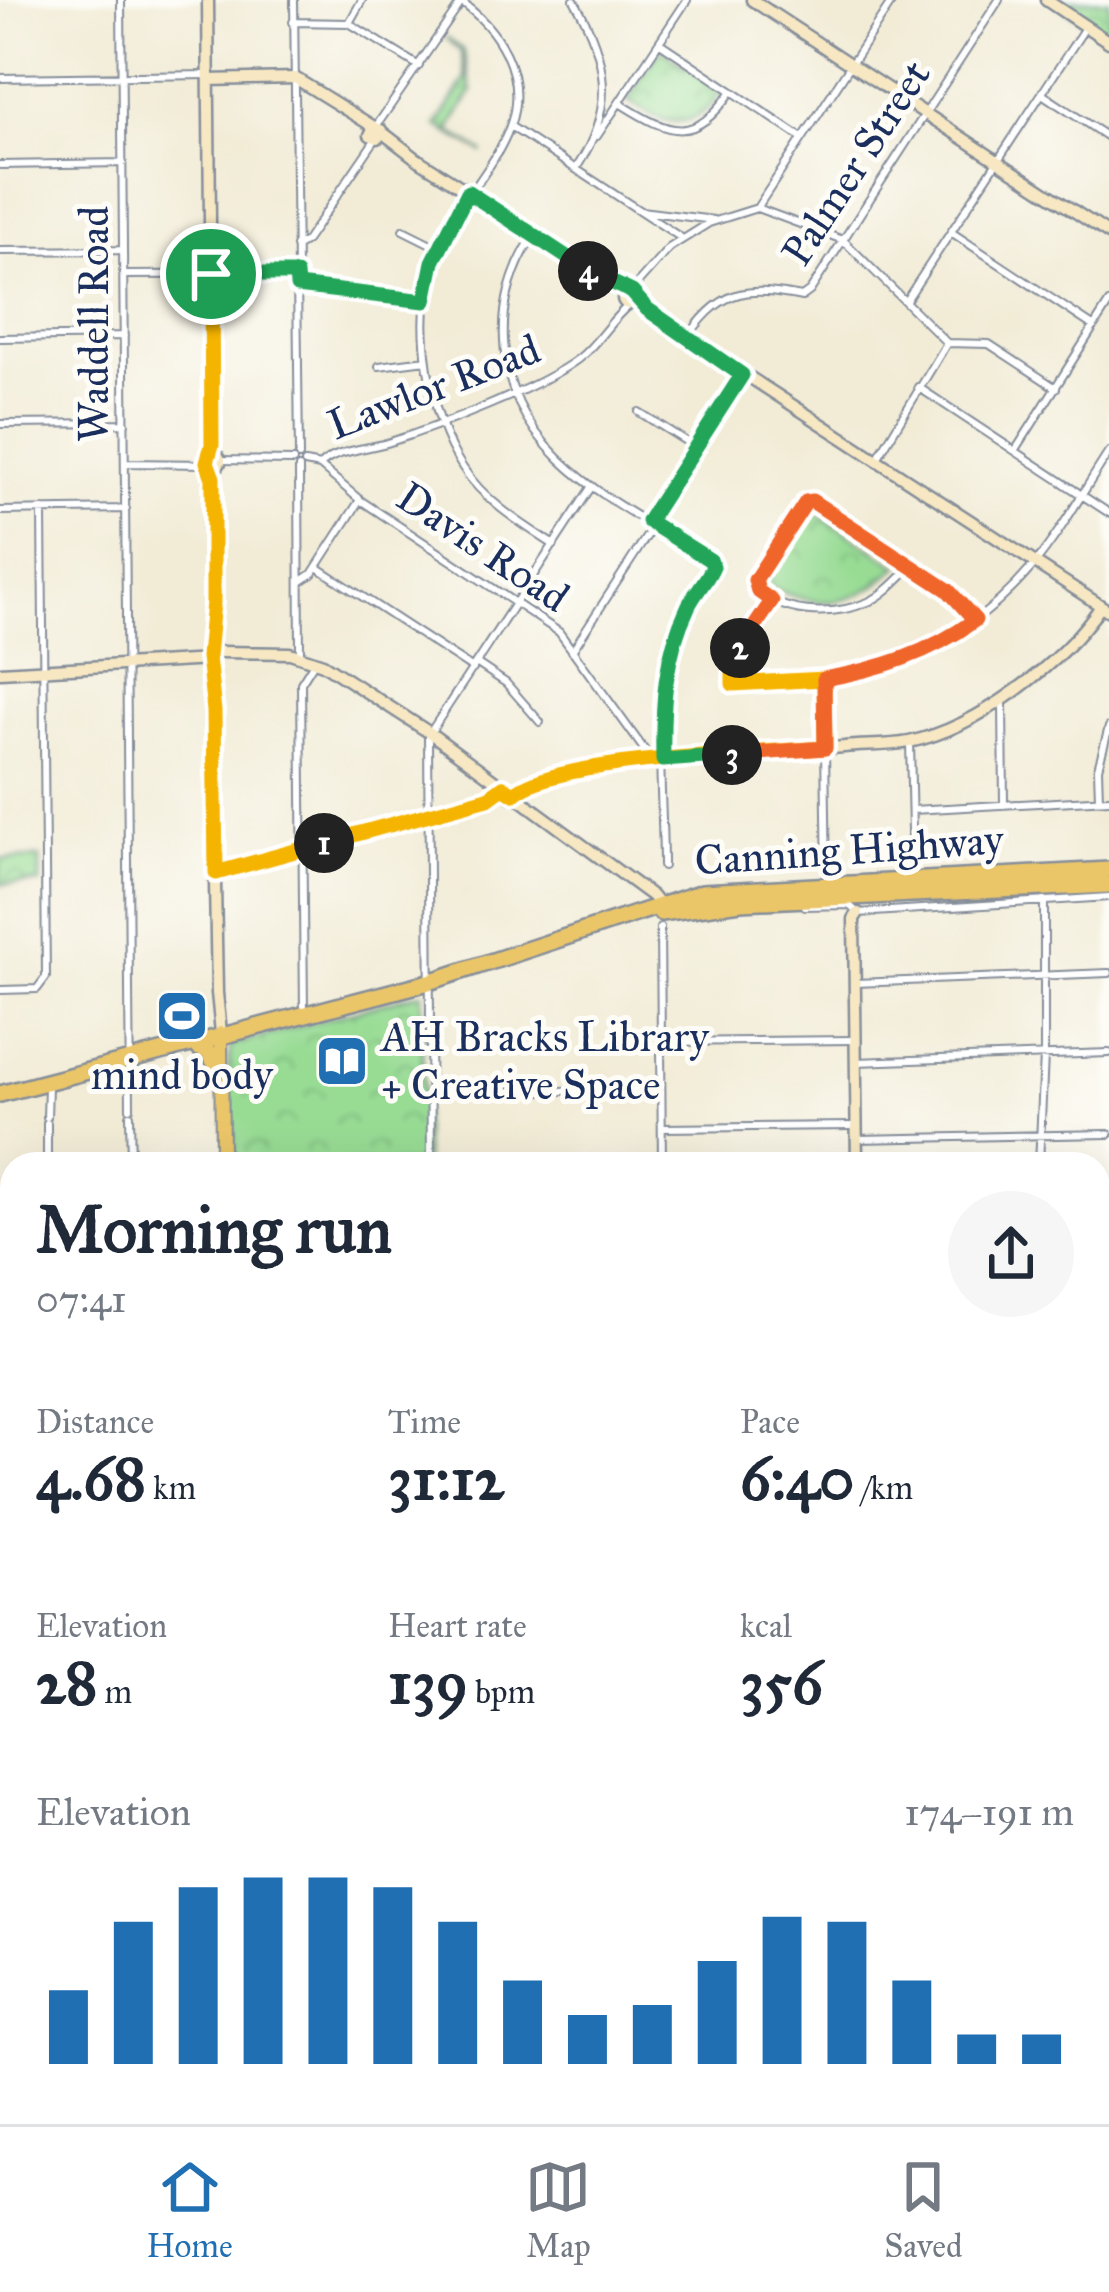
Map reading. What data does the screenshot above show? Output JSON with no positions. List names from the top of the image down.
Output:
{
  "streets": {
    "highway": ["Canning Highway"],
    "street": [
      "Palmer Street",
      "Waddell Road",
      "Lawlor Road",
      "Davis Road"
    ]
  },
  "crossings": [
    ["Waddell Road", "Davis Road"],
    ["Waddell Road", "Canning Highway"],
    ["Lawlor Road", "Davis Road"]
  ],
  "places": {
    "sports": ["mind body"],
    "library": ["AH Bracks Library + Creative Space"]
  },
  "page": {
    "pins": [
      "4",
      "2",
      "3",
      "1"
    ],
    "heading": ["Morning run", "07:41"],
    "stats": [
      ["Distance", "4.68 km"],
      ["Time", "31:12"],
      ["Pace", "6:40 /km"],
      ["Elevation", "28 m"],
      ["Heart rate", "139 bpm"],
      ["kcal", "356"]
    ],
    "chart": ["Elevation", "174–191 m"],
    "tabs": ["Home", "Map", "Saved"]
  }
}
